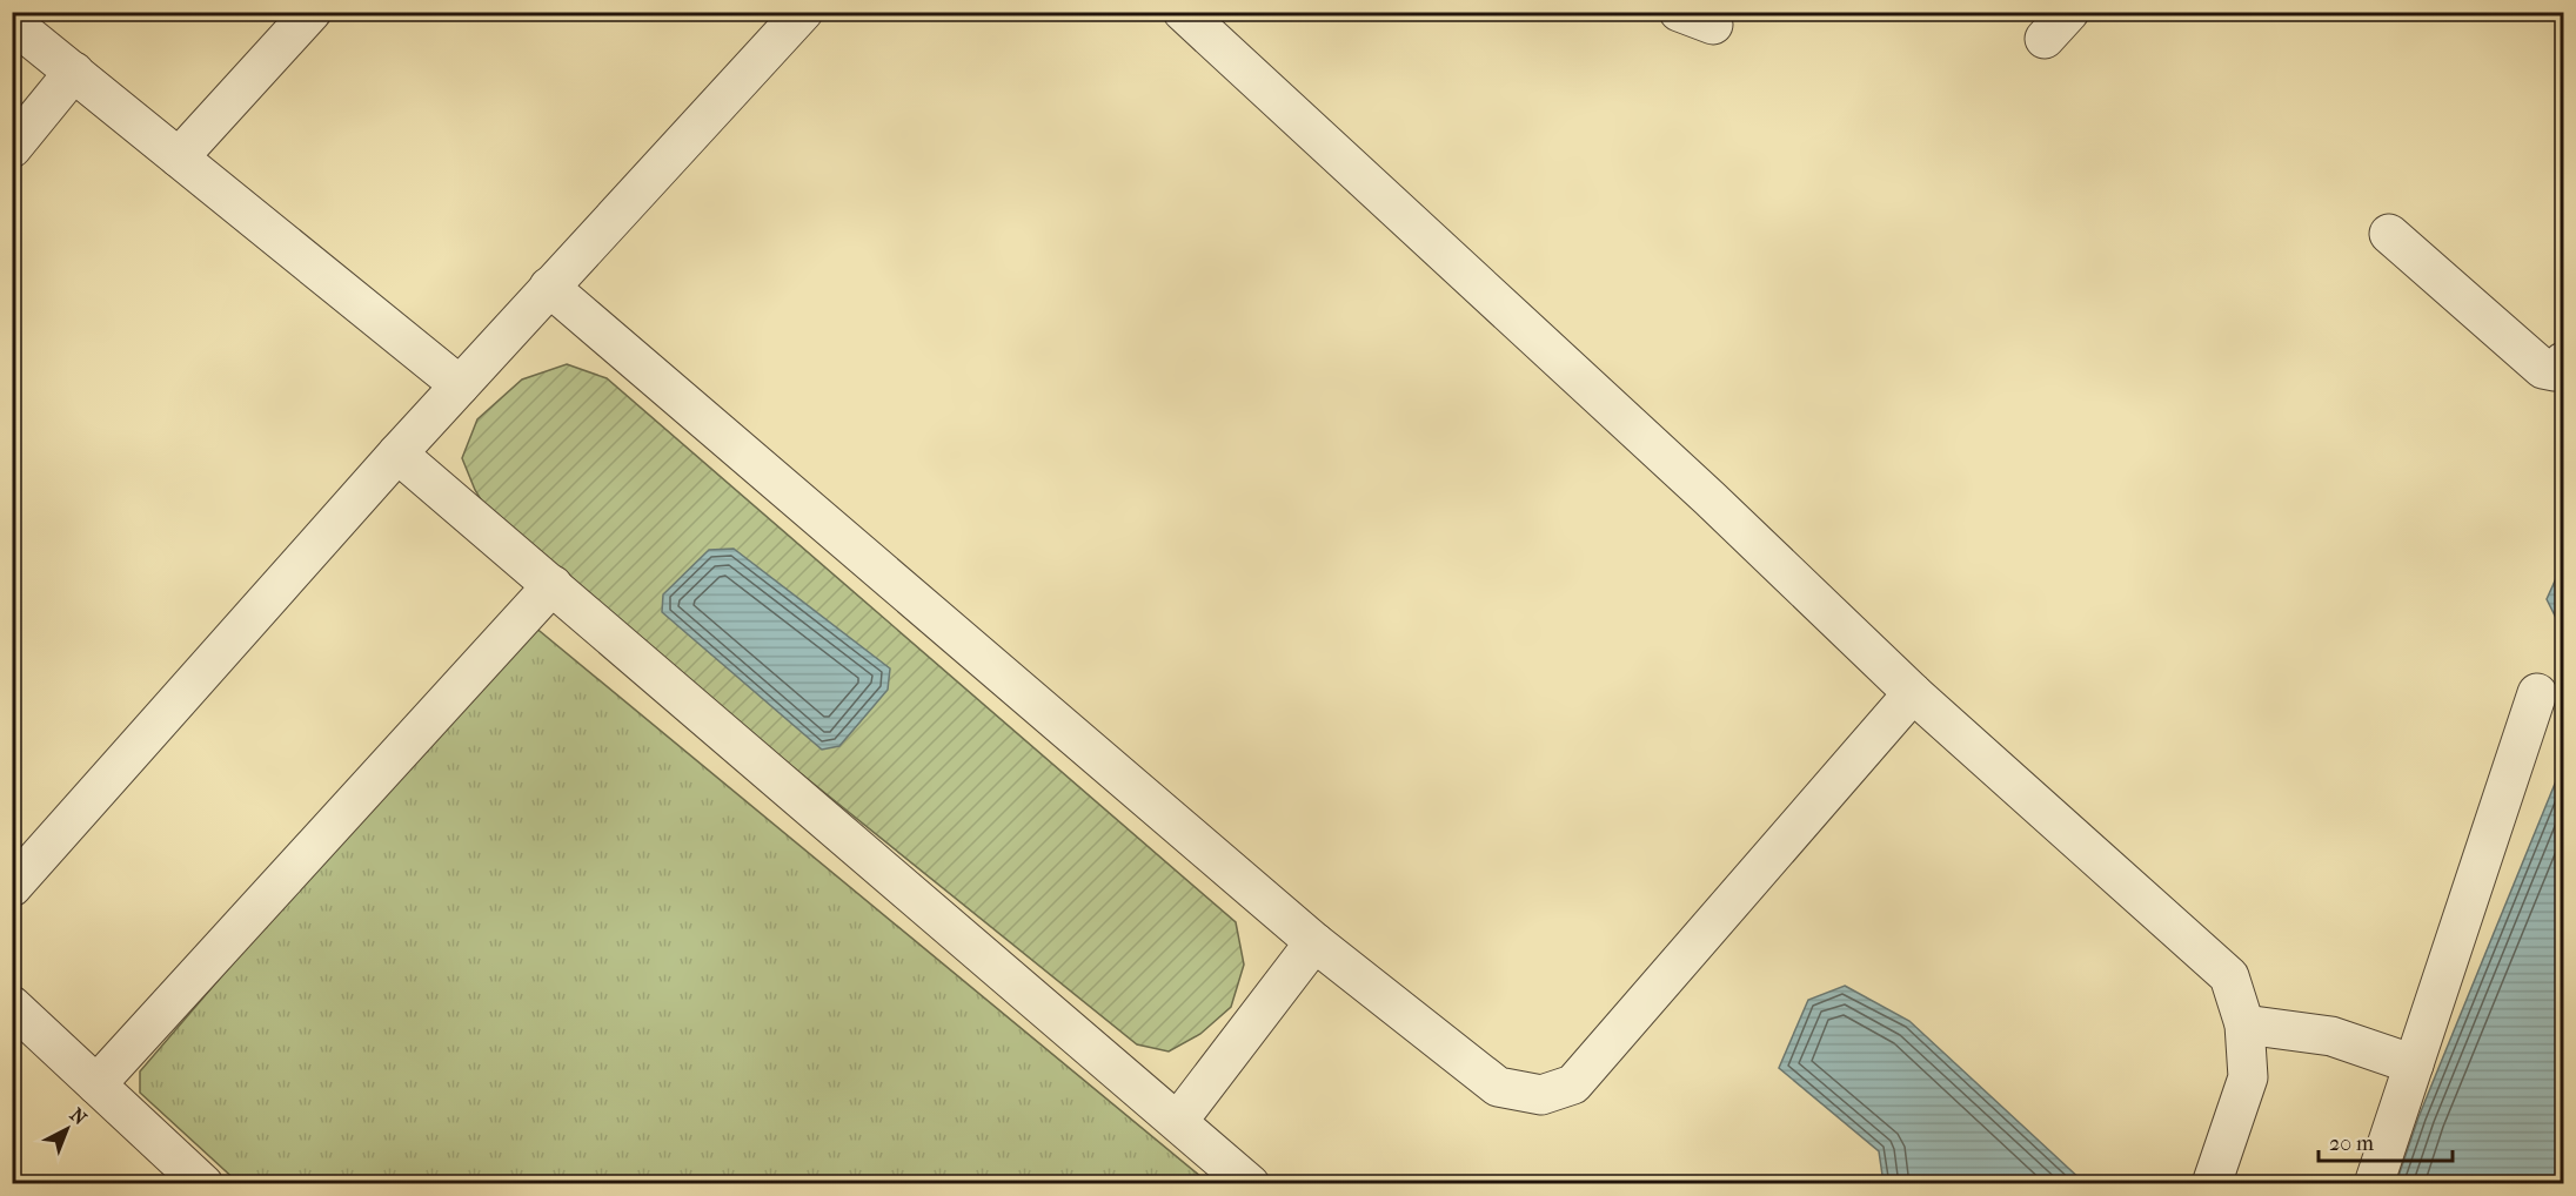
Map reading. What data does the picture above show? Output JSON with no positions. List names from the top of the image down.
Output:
{
  "scale_bar": "20 m",
  "north": "top right"
}
